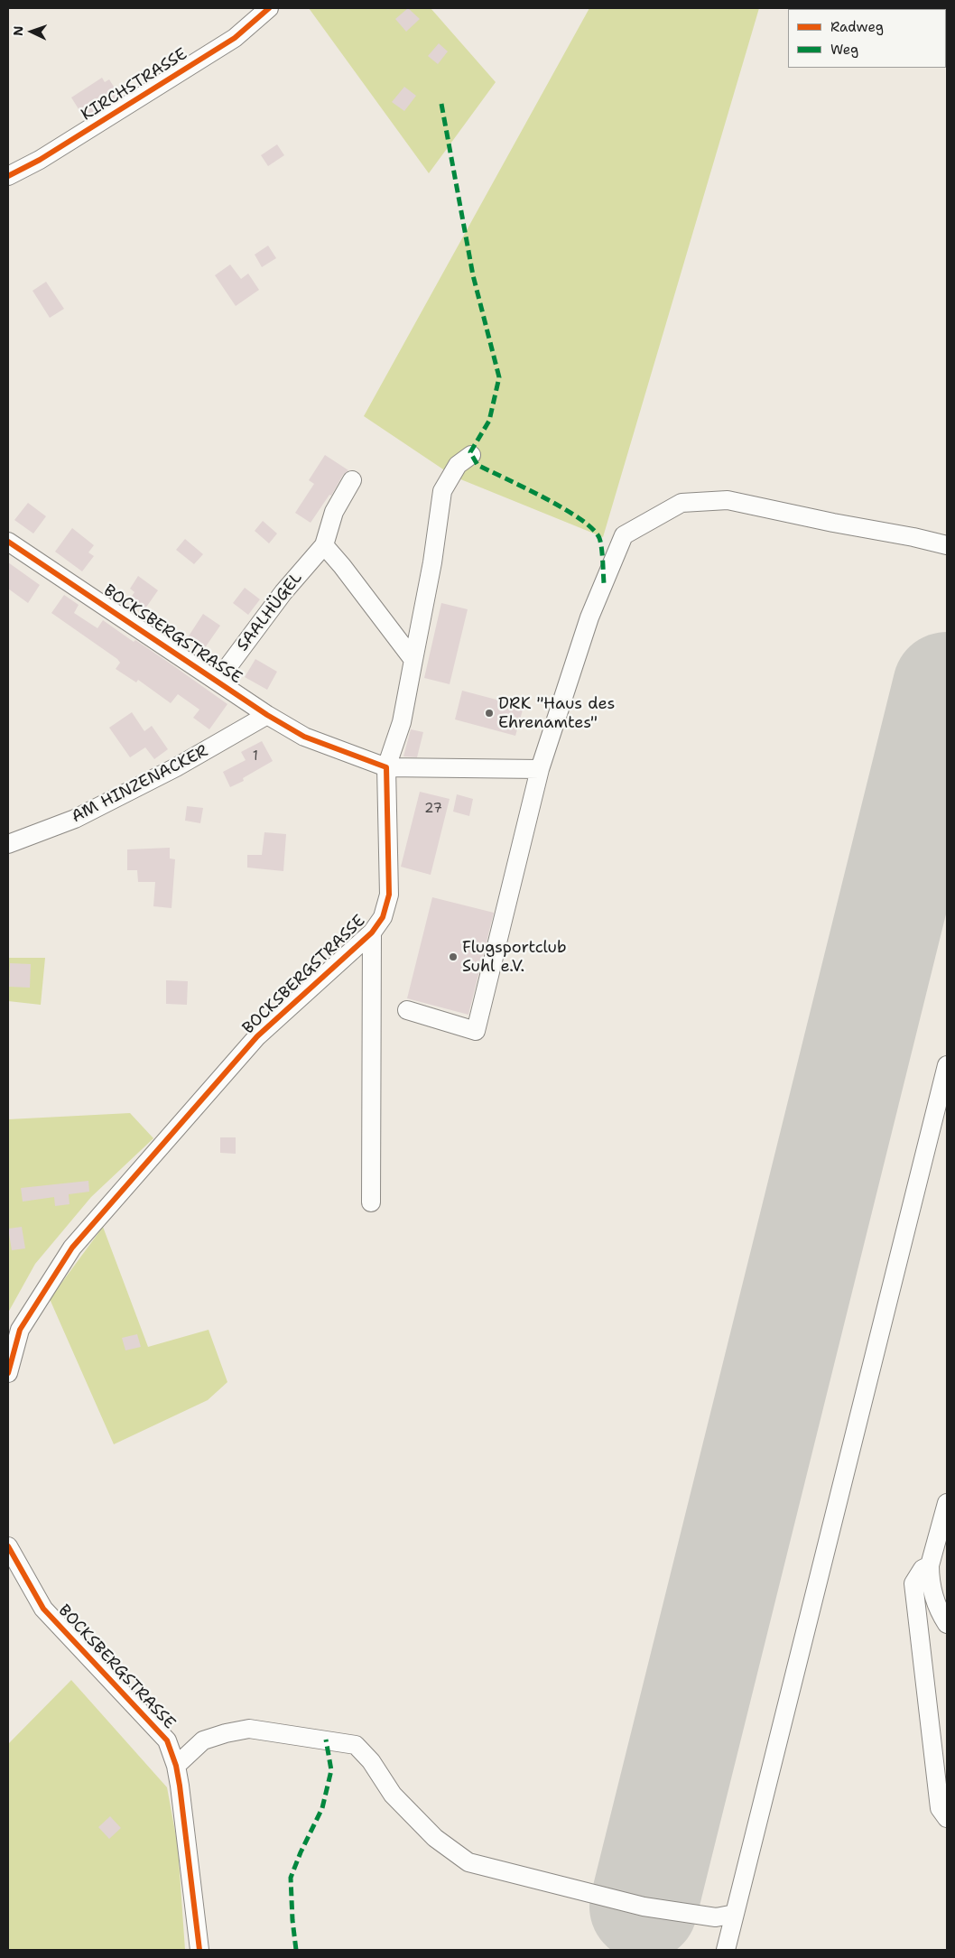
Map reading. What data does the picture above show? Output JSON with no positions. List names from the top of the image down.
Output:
{
  "streets": {
    "street": [
      "KIRCHSTRASSE",
      "SAALHÜGEL",
      "BOCKSBERGSTRASSE",
      "AM HINZENACKER"
    ]
  },
  "crossings": [
    ["SAALHÜGEL", "BOCKSBERGSTRASSE"],
    ["BOCKSBERGSTRASSE", "AM HINZENACKER"]
  ],
  "places": ["DRK \"Haus des Ehrenamtes\"", "Flugsportclub Suhl e.V."],
  "house_numbers": ["1", "27"],
  "legend": ["Radweg", "Weg"],
  "north": "left"
}
